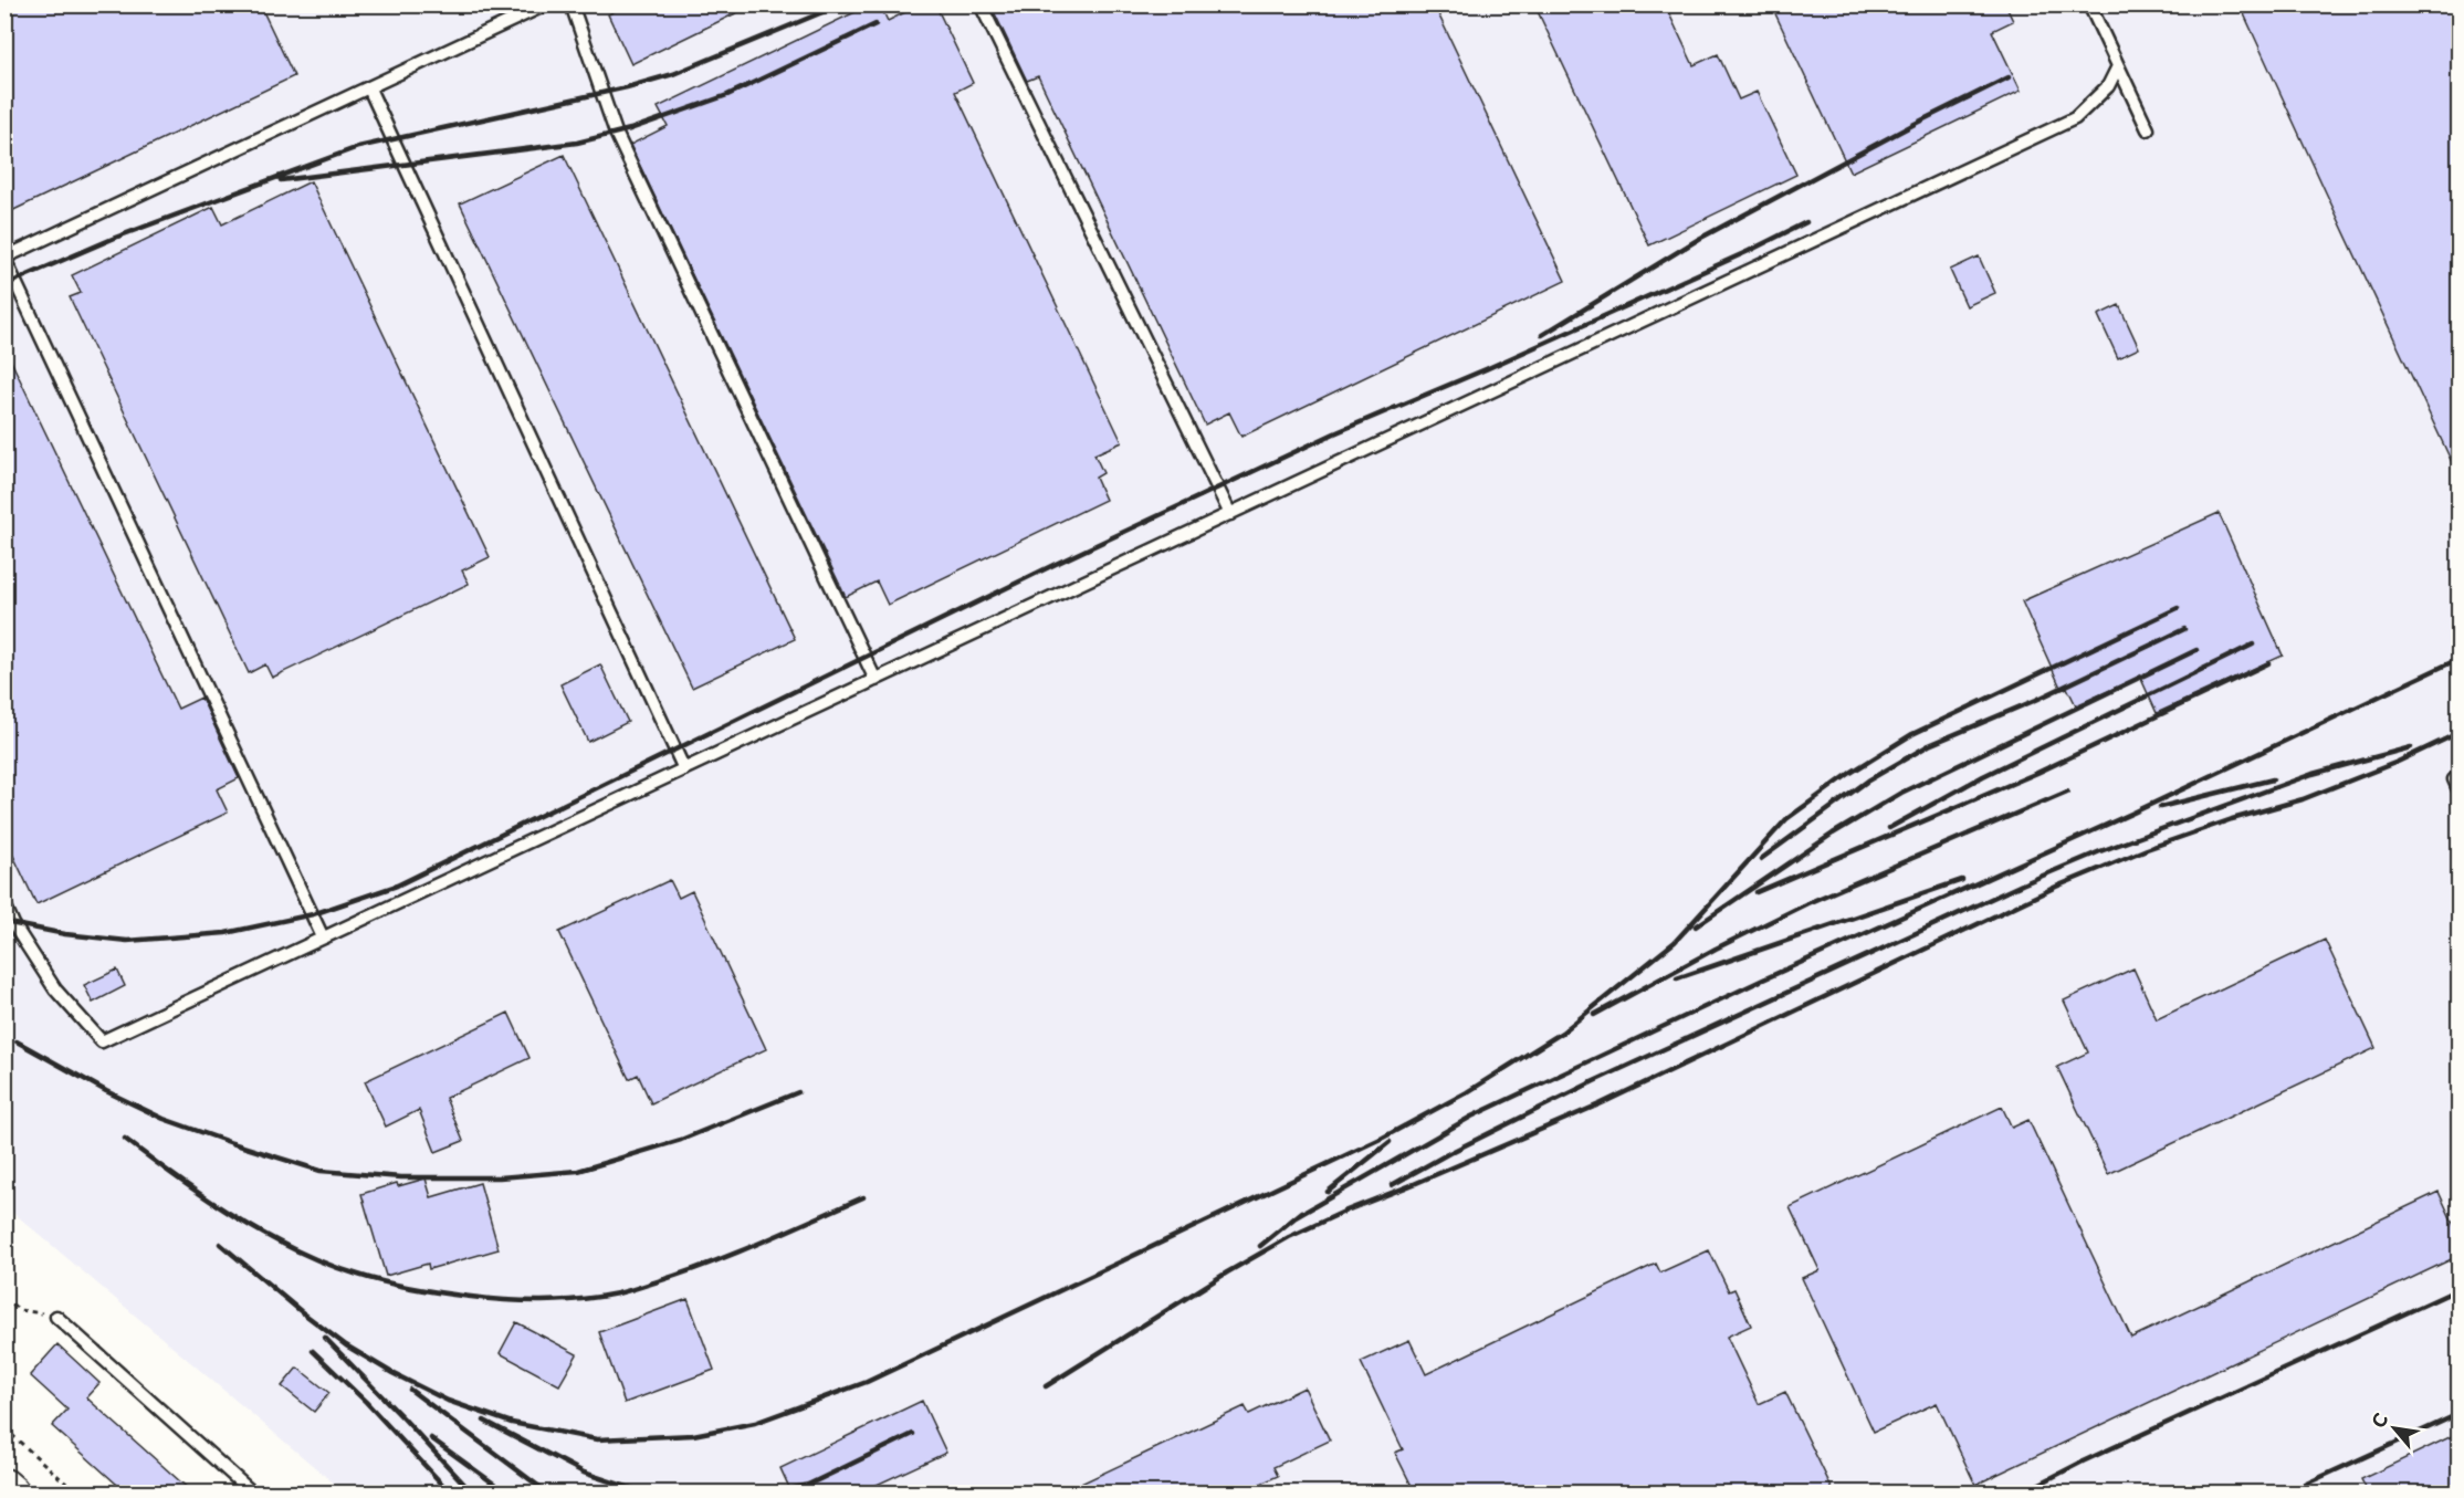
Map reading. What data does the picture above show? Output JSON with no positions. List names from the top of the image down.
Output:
{
  "north": "top left"
}
